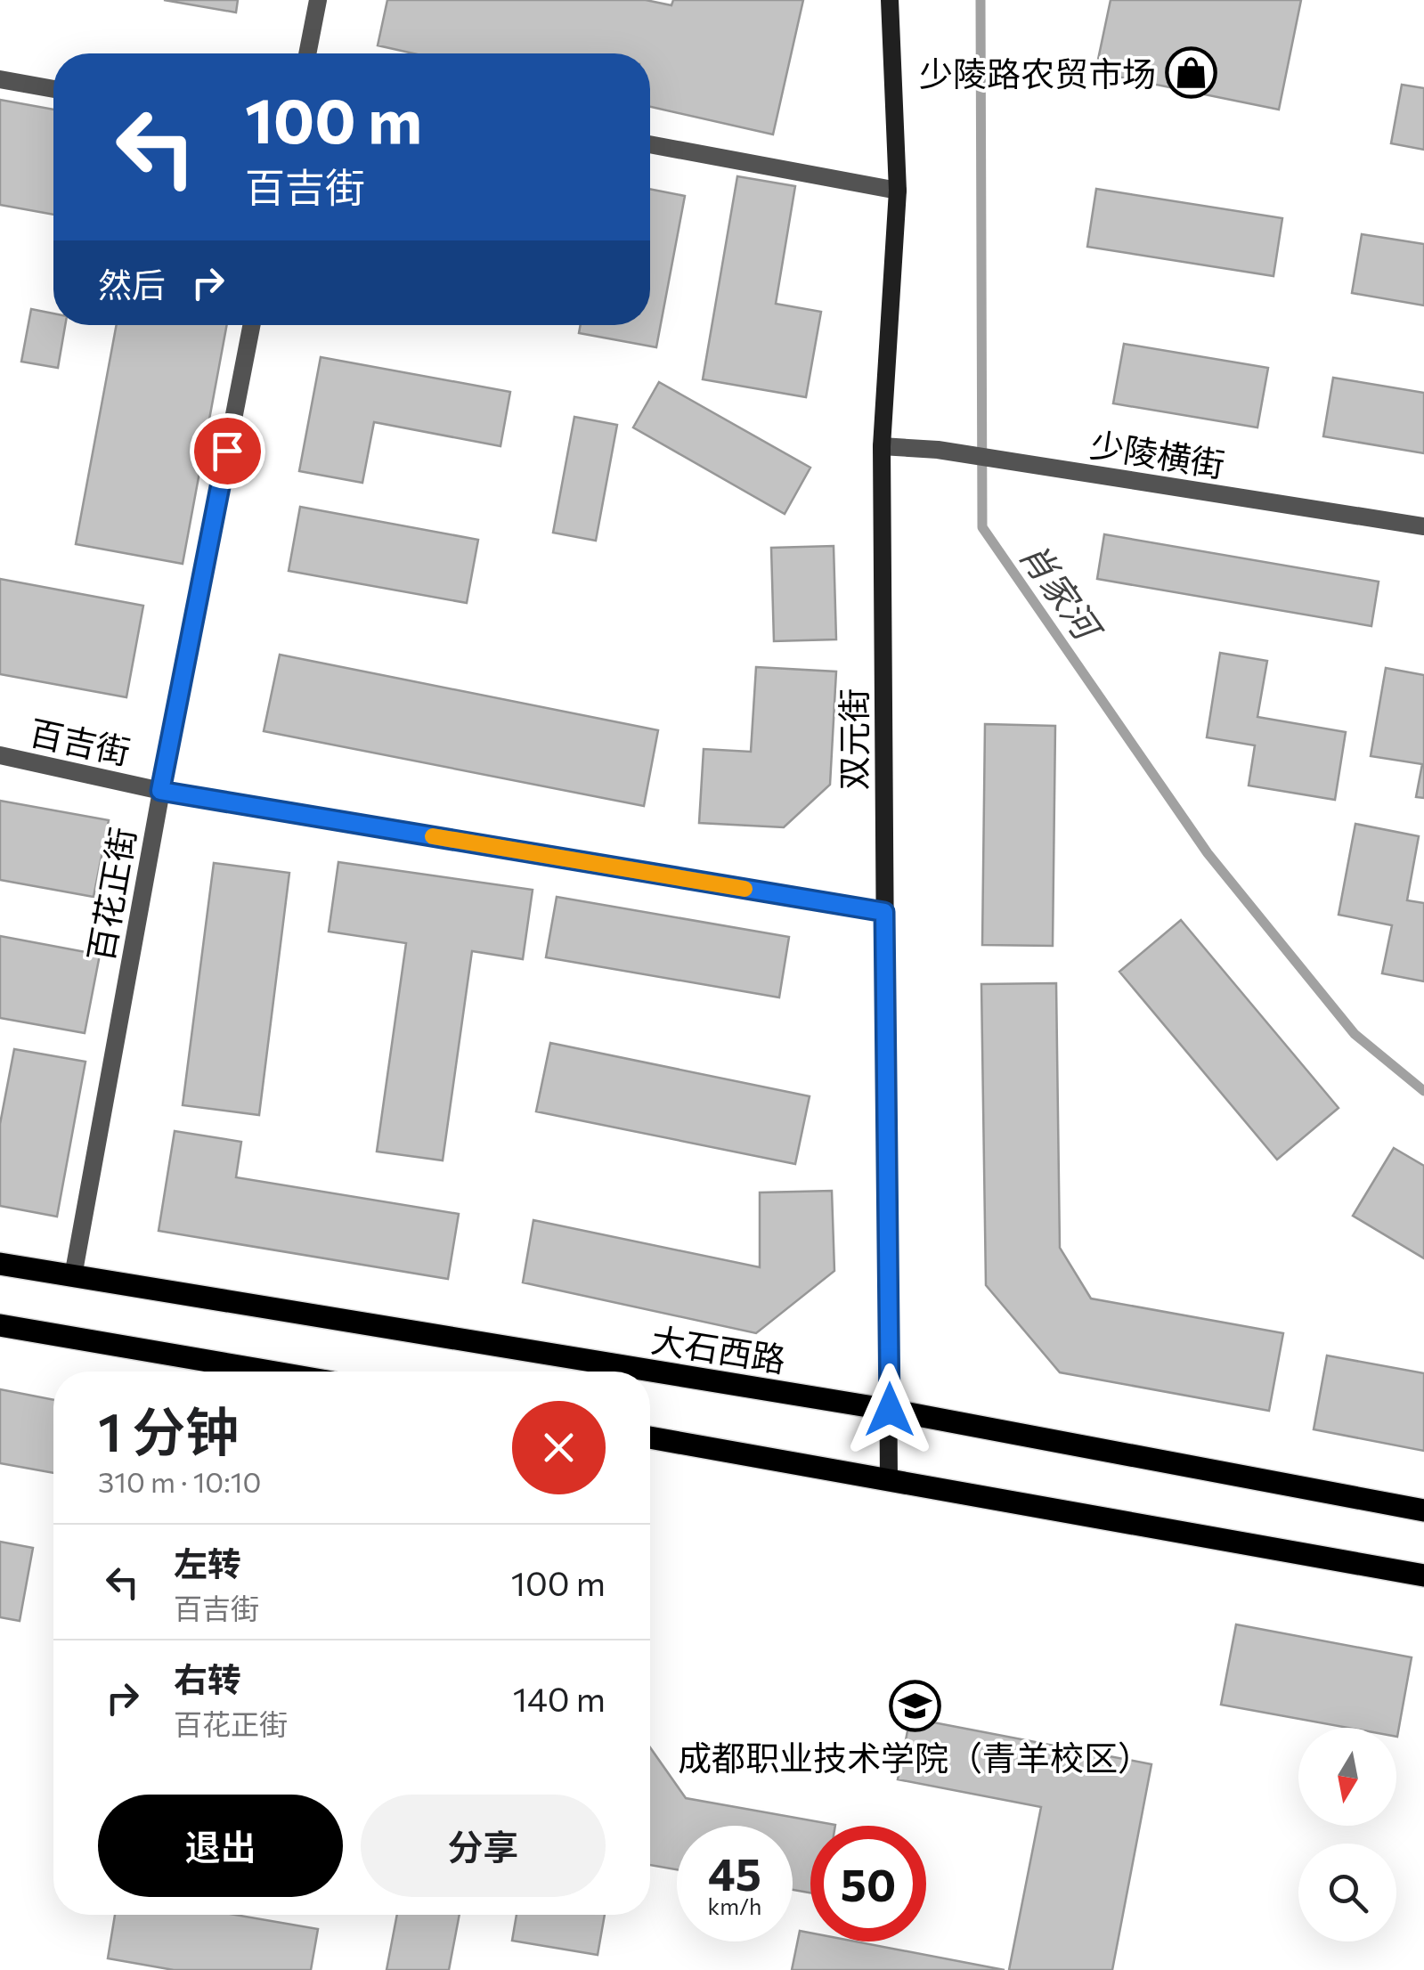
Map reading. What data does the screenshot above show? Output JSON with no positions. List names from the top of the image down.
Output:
{
  "streets": {
    "main road": ["双元街", "大石西路"],
    "street": ["少陵横街", "百吉街", "百花正街"]
  },
  "crossings": [
    ["少陵横街", "双元街"],
    ["双元街", "百吉街"],
    ["双元街", "大石西路"],
    ["百吉街", "百花正街"],
    ["百花正街", "大石西路"]
  ],
  "water": ["肖家河"],
  "places": {
    "shop": ["少陵路农贸市场"],
    "school or university": ["成都职业技术学院（青羊校区）"]
  },
  "north": "bottom",
  "page": {
    "turn": ["100 m", "百吉街"],
    "then": "然后",
    "heading": ["1 分钟", "310 m · 10:10"],
    "list": [
      {
        "name": "左转",
        "note": "百吉街",
        "value": "100 m"
      },
      {
        "name": "右转",
        "note": "百花正街",
        "value": "140 m"
      }
    ],
    "buttons": ["退出", "分享"],
    "speed": "45 km/h",
    "limit": "50"
  }
}
